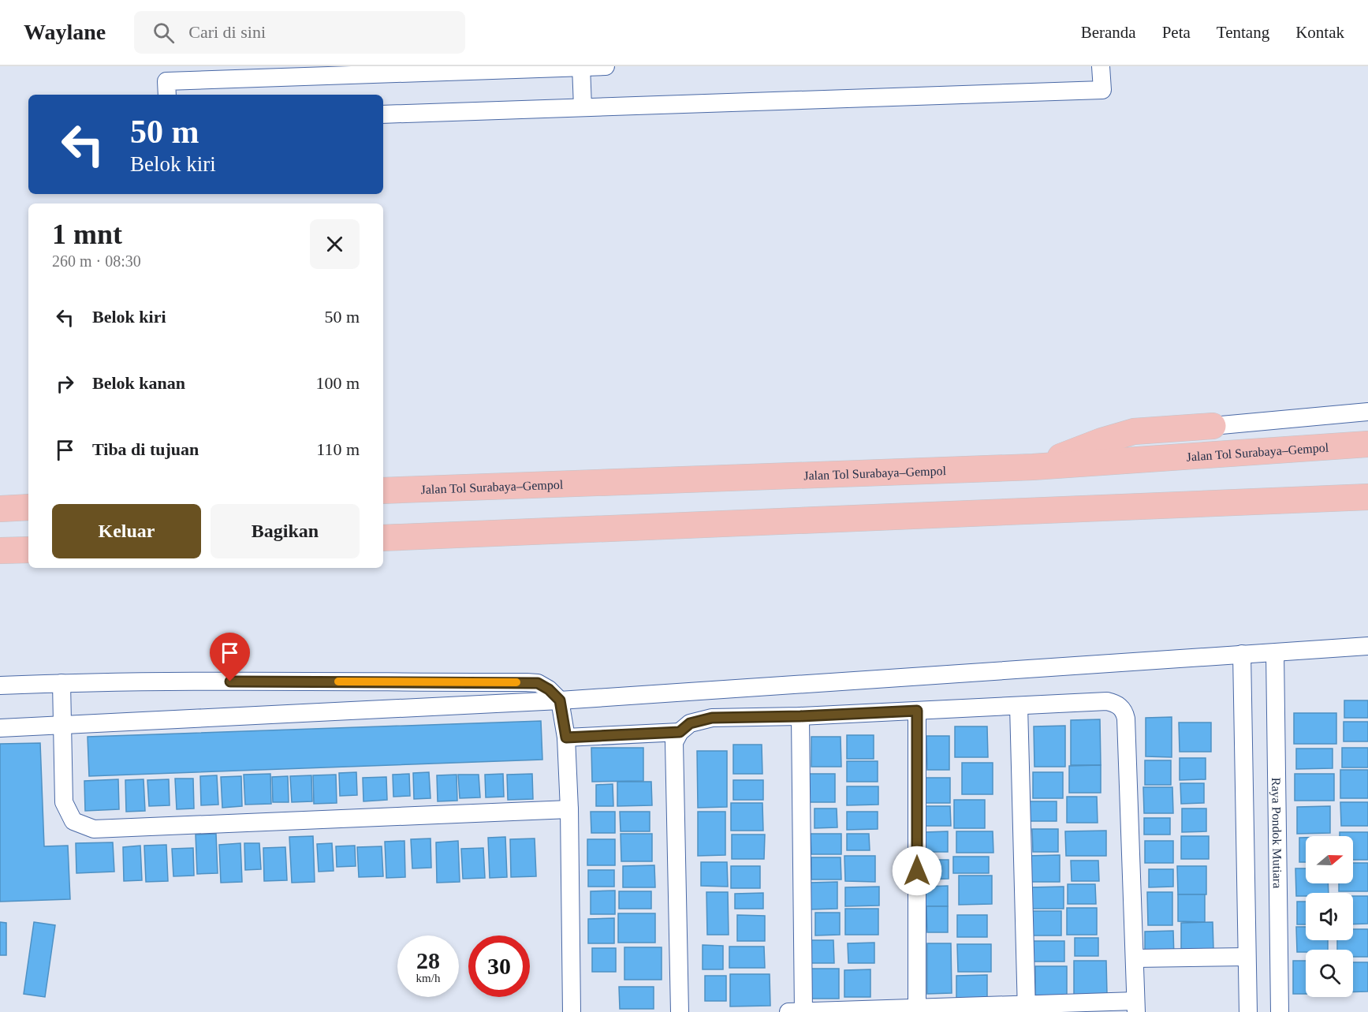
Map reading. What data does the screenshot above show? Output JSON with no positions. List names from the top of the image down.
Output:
{
  "streets": {
    "highway": ["Jalan Tol Surabaya–Gempol"],
    "street": ["Raya Pondok Mutiara"]
  },
  "north": "right",
  "page": {
    "header": "Waylane",
    "search": "Cari di sini",
    "nav": [
      "Beranda",
      "Peta",
      "Tentang",
      "Kontak"
    ],
    "turn": ["50 m", "Belok kiri"],
    "heading": ["1 mnt", "260 m · 08:30"],
    "list": [
      {
        "name": "Belok kiri",
        "value": "50 m"
      },
      {
        "name": "Belok kanan",
        "value": "100 m"
      },
      {
        "name": "Tiba di tujuan",
        "value": "110 m"
      }
    ],
    "buttons": ["Keluar", "Bagikan"],
    "speed": "28 km/h",
    "limit": "30"
  }
}
